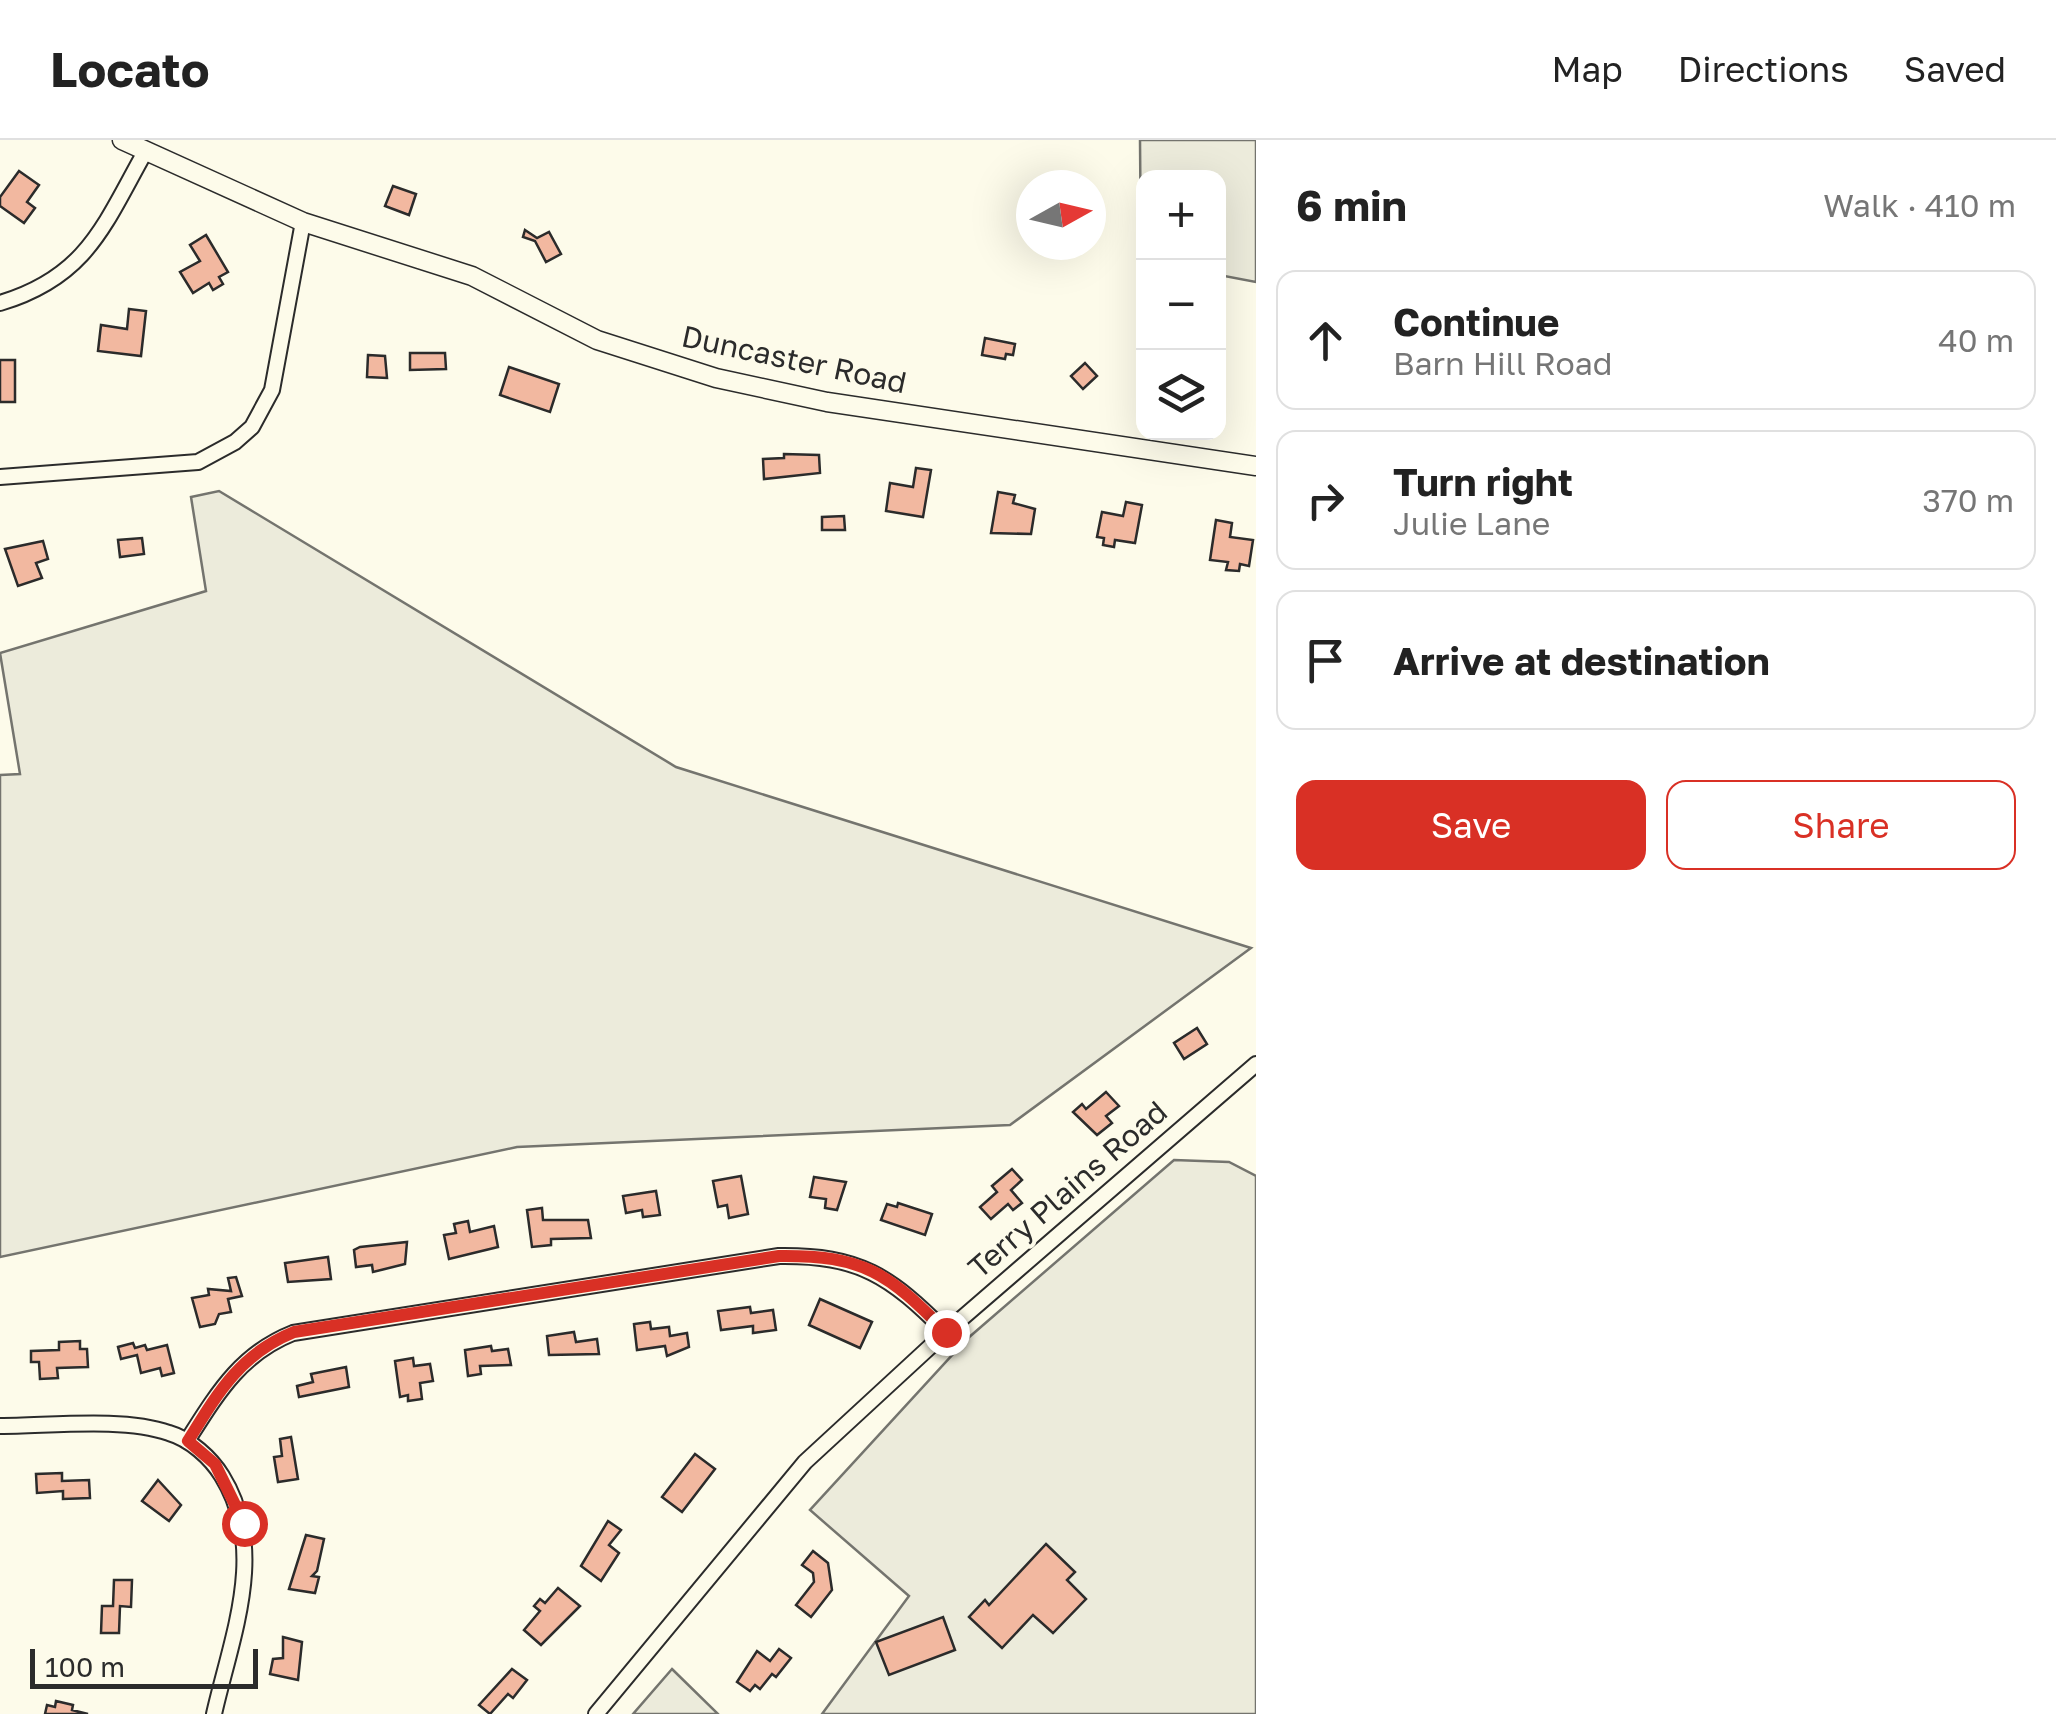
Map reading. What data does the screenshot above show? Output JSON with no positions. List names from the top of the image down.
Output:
{
  "streets": {
    "street": ["Duncaster Road", "Terry Plains Road"]
  },
  "scale_bar": "100 m",
  "north": "right",
  "page": {
    "header": "Locato",
    "nav": ["Map", "Directions", "Saved"],
    "heading": ["6 min", "Walk · 410 m"],
    "map_buttons": ["+", "−"],
    "list": [
      ["Continue", "Barn Hill Road", "40 m"],
      ["Turn right", "Julie Lane", "370 m"],
      "Arrive at destination"
    ],
    "buttons": ["Save", "Share"],
    "scale": "100 m"
  }
}
